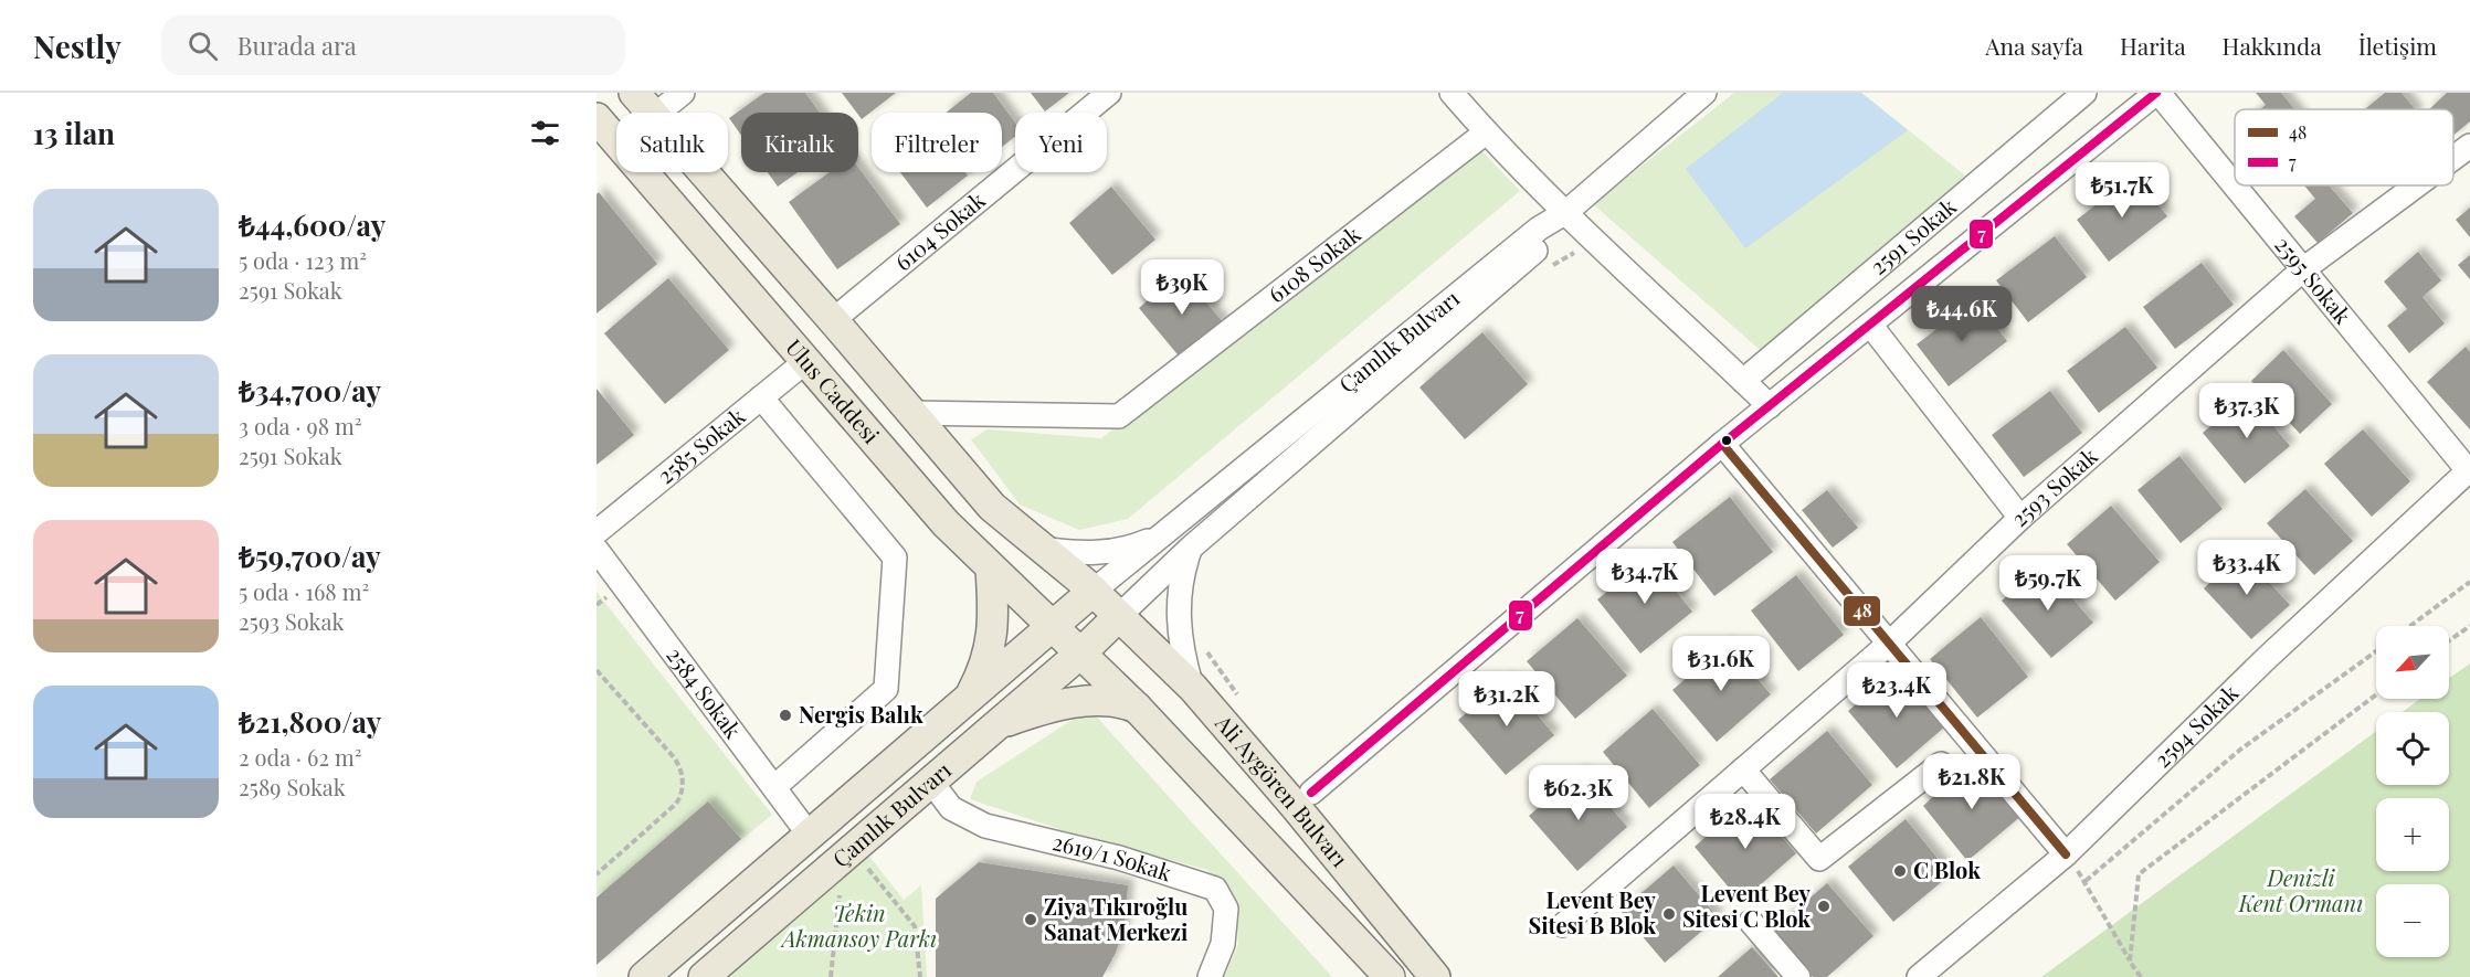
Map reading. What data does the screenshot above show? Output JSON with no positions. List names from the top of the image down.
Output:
{
  "streets": {
    "main road": ["Çamlık Bulvarı", "Ulus Caddesi", "Ali Aygören Bulvarı"],
    "street": [
      "6104 Sokak",
      "2591 Sokak",
      "6108 Sokak",
      "2595 Sokak",
      "2585 Sokak",
      "2593 Sokak",
      "2584 Sokak",
      "2594 Sokak",
      "2619/1 Sokak"
    ]
  },
  "crossings": [
    ["6104 Sokak", "Ulus Caddesi"],
    ["2591 Sokak", "2595 Sokak"],
    ["6108 Sokak", "Ulus Caddesi"],
    ["2595 Sokak", "2593 Sokak"],
    ["2595 Sokak", "2594 Sokak"],
    ["Çamlık Bulvarı", "Ulus Caddesi"],
    ["Çamlık Bulvarı", "Ali Aygören Bulvarı"],
    ["Çamlık Bulvarı", "2619/1 Sokak"],
    ["Ulus Caddesi", "2585 Sokak"],
    ["Ulus Caddesi", "Ali Aygören Bulvarı"]
  ],
  "parks": ["Denizli Kent Ormanı", "Tekin Akmansoy Parkı"],
  "places": [
    "Nergis Balık",
    "C Blok",
    "Levent Bey Sitesi C Blok",
    "Levent Bey Sitesi B Blok",
    "Ziya Tıkıroğlu Sanat Merkezi"
  ],
  "lines": ["transit line 7", "transit line 48"],
  "legend": ["48", "7"],
  "north": "bottom left",
  "page": {
    "header": "Nestly",
    "search": "Burada ara",
    "nav": [
      "Ana sayfa",
      "Harita",
      "Hakkında",
      "İletişim"
    ],
    "heading": "13 ilan",
    "chip": [
      "Satılık",
      "Kiralık",
      "Filtreler",
      "Yeni"
    ],
    "price": [
      "₺51.7K",
      "₺39K",
      "₺44.6K",
      "₺37.3K",
      "₺33.4K",
      "₺34.7K",
      "₺59.7K",
      "₺31.6K",
      "₺23.4K",
      "₺31.2K",
      "₺21.8K",
      "₺62.3K",
      "₺28.4K"
    ],
    "list": [
      {
        "name": "₺44,600/ay",
        "note": "5 oda · 123 m² · 2591 Sokak"
      },
      {
        "name": "₺34,700/ay",
        "note": "3 oda · 98 m² · 2591 Sokak"
      },
      {
        "name": "₺59,700/ay",
        "note": "5 oda · 168 m² · 2593 Sokak"
      },
      {
        "name": "₺21,800/ay",
        "note": "2 oda · 62 m² · 2589 Sokak"
      }
    ],
    "map_buttons": ["+", "−"]
  }
}
